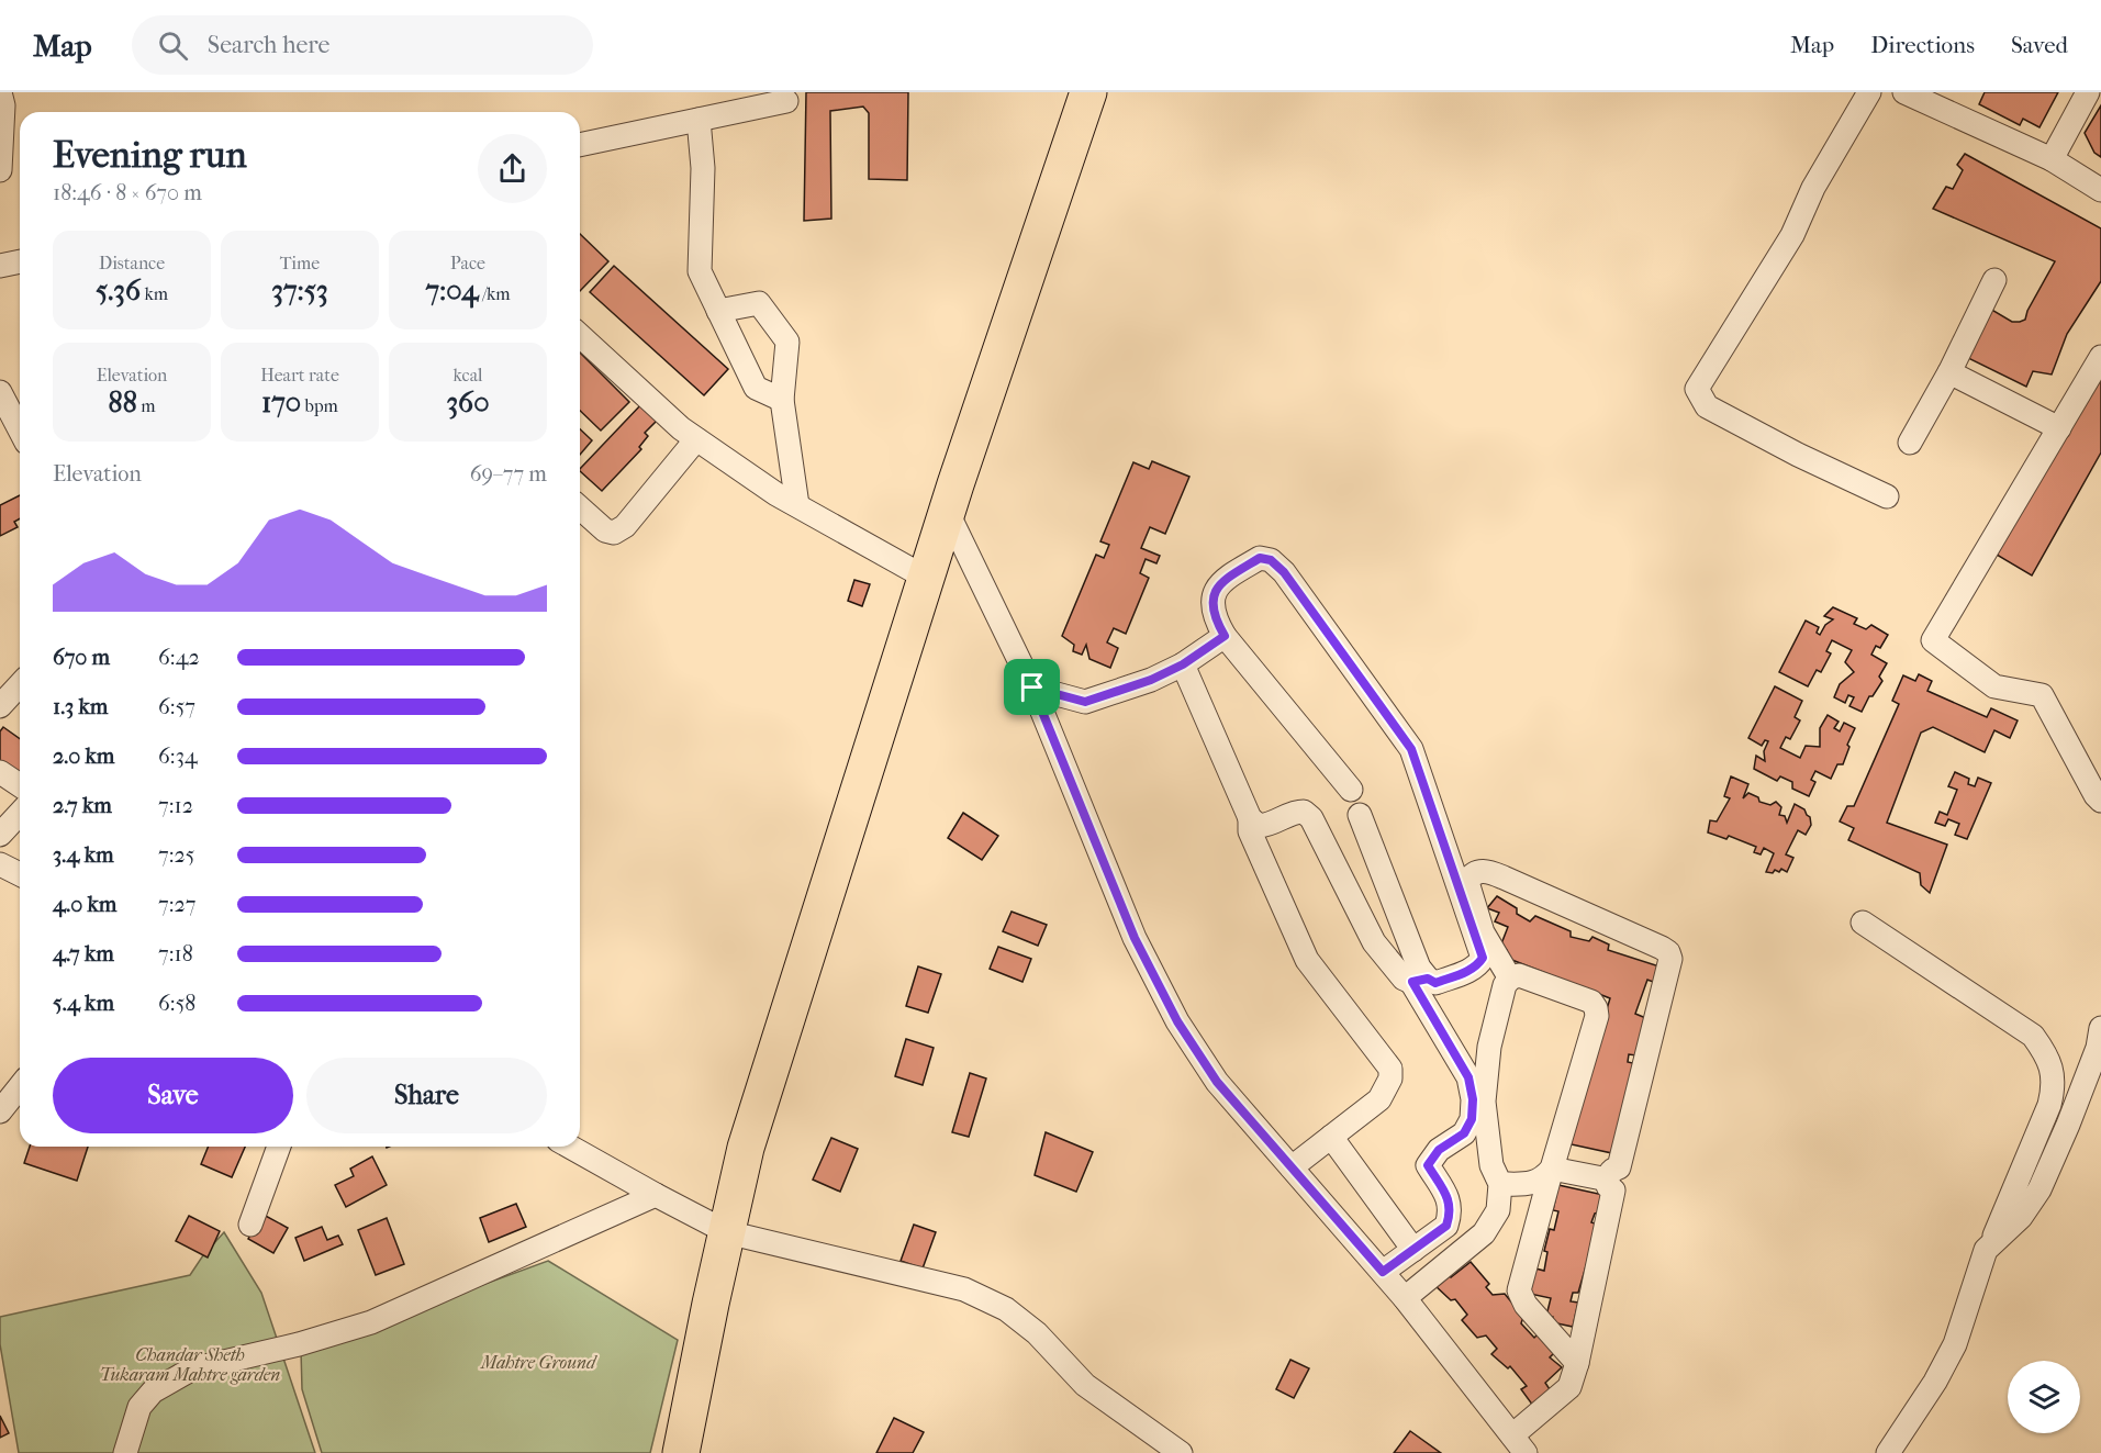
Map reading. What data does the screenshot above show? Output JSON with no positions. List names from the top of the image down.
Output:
{
  "parks": ["Chandar Sheth Tukaram Mahtre garden", "Mahtre Ground"],
  "page": {
    "header": "Map",
    "search": "Search here",
    "nav": ["Map", "Directions", "Saved"],
    "heading": ["Evening run", "18:46 · 8 × 670 m"],
    "stats": [
      ["Distance", "5.36 km"],
      ["Time", "37:53"],
      ["Pace", "7:04 /km"],
      ["Elevation", "88 m"],
      ["Heart rate", "170 bpm"],
      ["kcal", "360"]
    ],
    "chart": ["Elevation", "69–77 m"],
    "list": [
      {
        "name": "670 m",
        "note": "6:42"
      },
      {
        "name": "1.3 km",
        "note": "6:57"
      },
      {
        "name": "2.0 km",
        "note": "6:34"
      },
      {
        "name": "2.7 km",
        "note": "7:12"
      },
      {
        "name": "3.4 km",
        "note": "7:25"
      },
      {
        "name": "4.0 km",
        "note": "7:27"
      },
      {
        "name": "4.7 km",
        "note": "7:18"
      },
      {
        "name": "5.4 km",
        "note": "6:58"
      }
    ],
    "buttons": ["Save", "Share"]
  }
}
